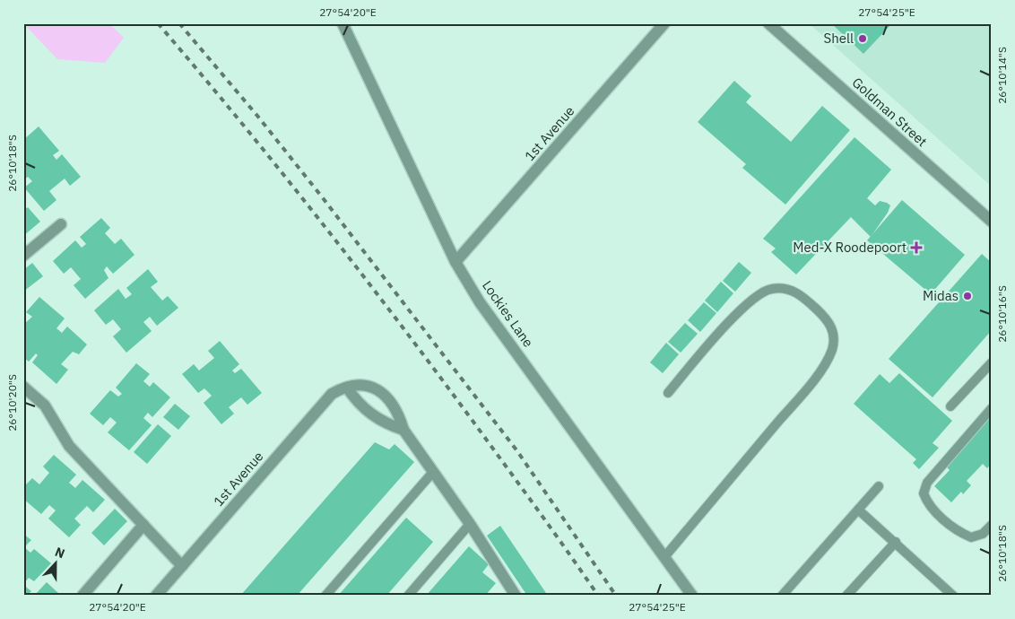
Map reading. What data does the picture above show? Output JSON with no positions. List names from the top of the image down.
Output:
{
  "streets": {
    "street": ["Goldman Street", "1st Avenue", "Lockies Lane"]
  },
  "crossings": [
    ["1st Avenue", "Lockies Lane"]
  ],
  "places": {
    "other": ["Shell", "Midas"],
    "health": ["Med-X Roodepoort"]
  },
  "north": "top",
  "coordinates": [
    "27°54'20\"E",
    "27°54'25\"E",
    "26°10'14\"S",
    "26°10'18\"S",
    "26°10'16\"S",
    "26°10'20\"S"
  ]
}
